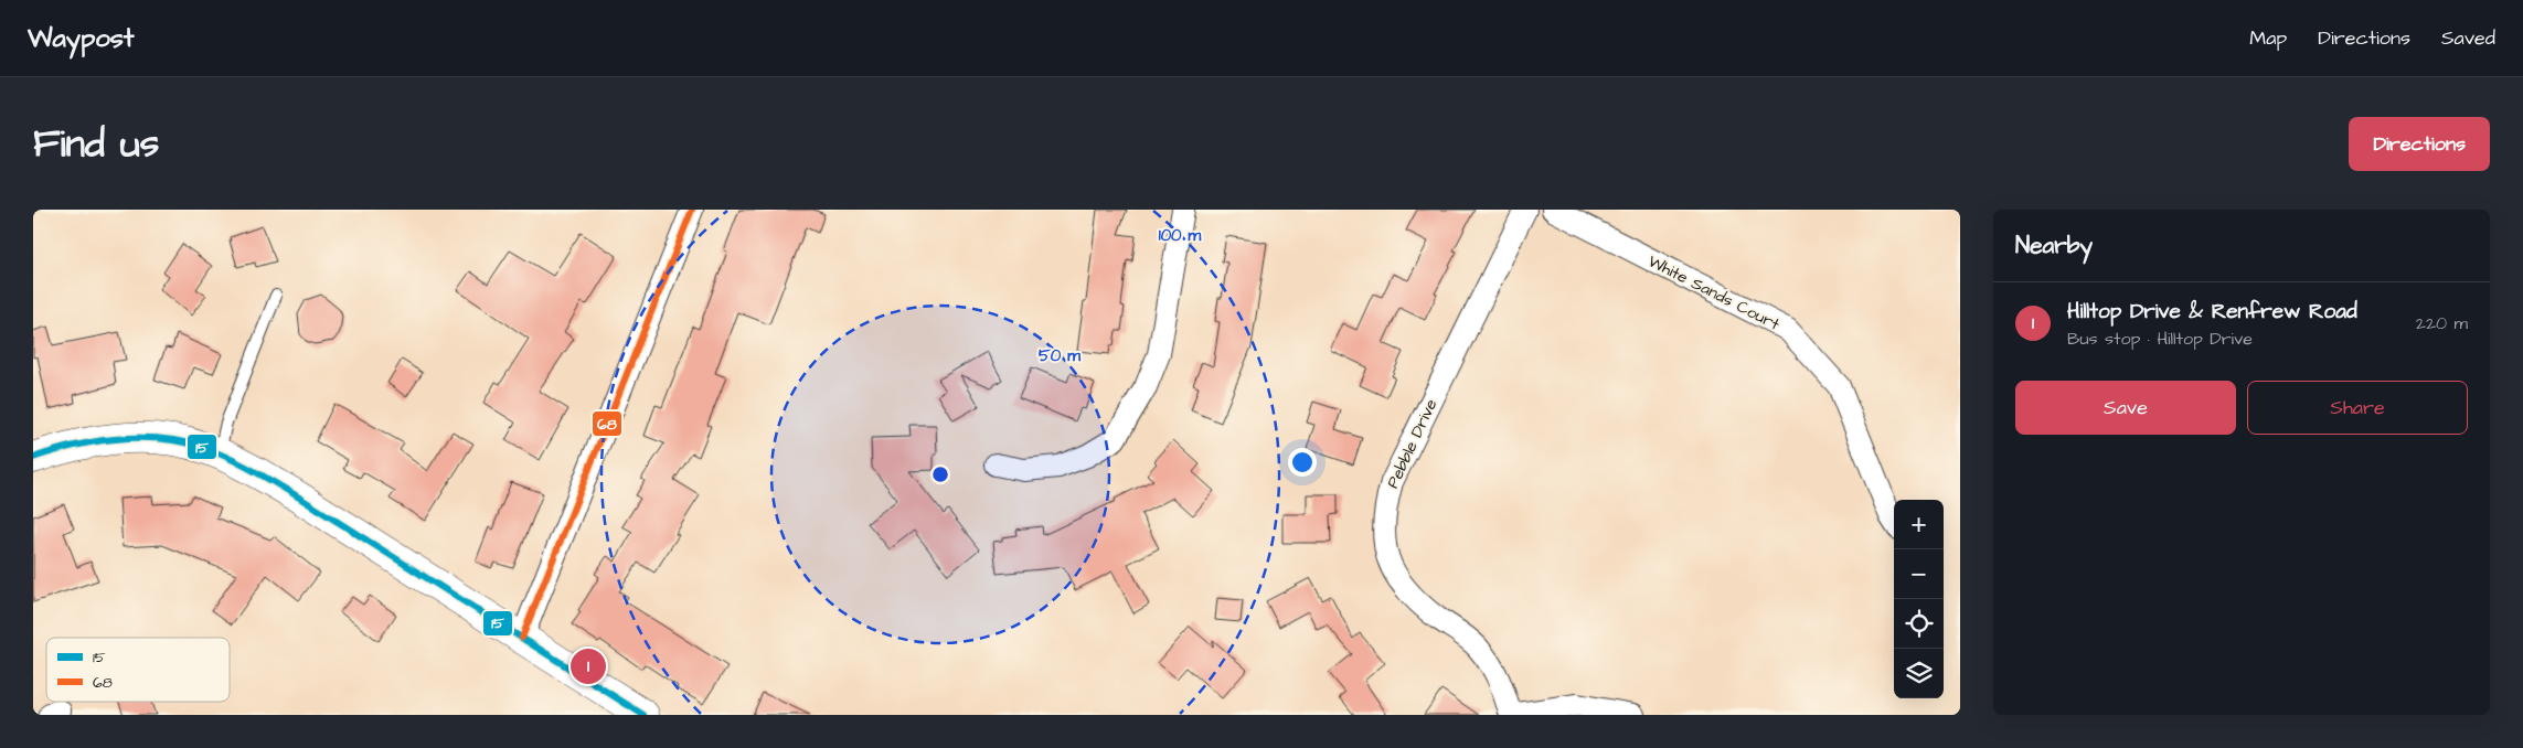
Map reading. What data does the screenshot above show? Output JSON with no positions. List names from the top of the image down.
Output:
{
  "streets": {
    "street": ["White Sands Court", "Pebble Drive"]
  },
  "lines": ["transit line 68", "transit line 15"],
  "legend": ["15", "68"],
  "page": {
    "header": "Waypost",
    "nav": ["Map", "Directions", "Saved"],
    "title": "Find us",
    "buttons": [
      "Directions",
      ["Save", "Share"]
    ],
    "heading": "Nearby",
    "list": [
      {
        "mark": "1",
        "name": "Hilltop Drive & Renfrew Road",
        "note": "Bus stop · Hilltop Drive",
        "value": "220 m"
      }
    ],
    "map_buttons": ["+", "−"],
    "pins": "1"
  },
  "rings": ["100 m", "50 m"]
}
